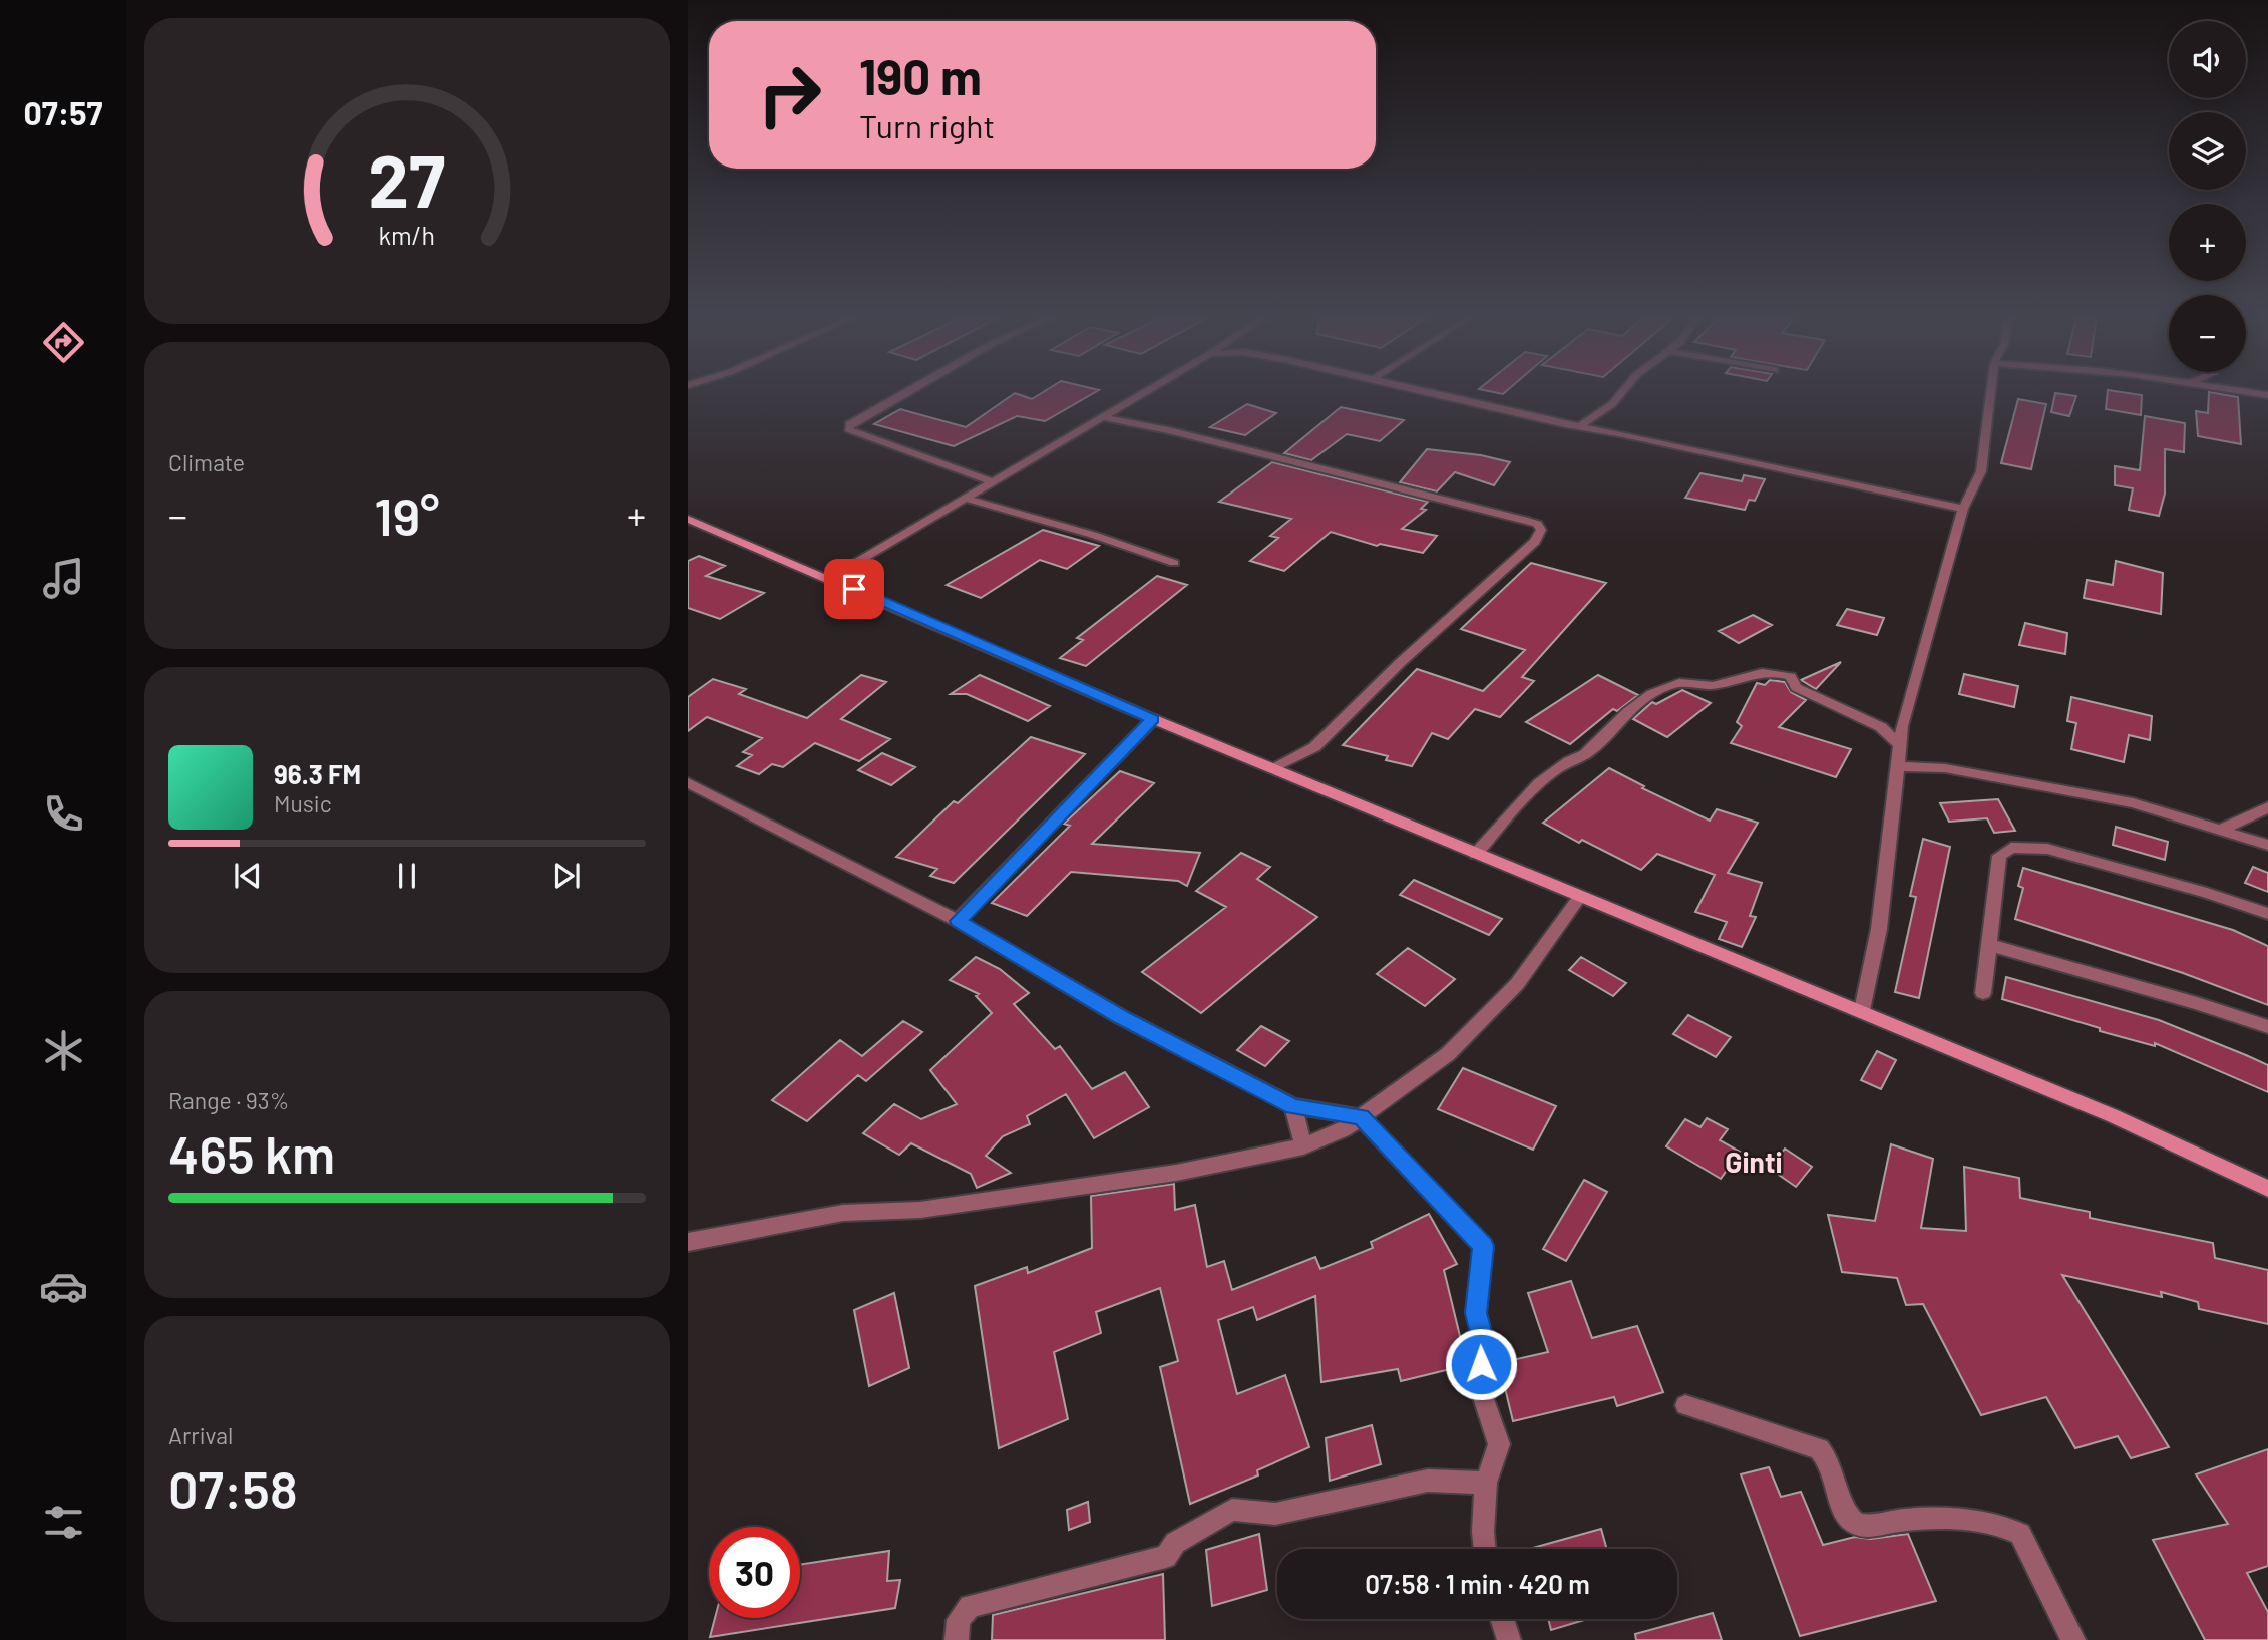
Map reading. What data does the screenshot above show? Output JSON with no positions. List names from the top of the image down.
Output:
{
  "districts": ["Ginti"],
  "page": {
    "tabs": "07:57",
    "map_buttons": ["+", "−"],
    "turn": ["190 m", "Turn right"],
    "tile": [
      "Climate",
      ["Range · 93%", "465 km"],
      ["Arrival", "07:58"]
    ],
    "heat": ["−", "19°", "+"],
    "song": ["96.3 FM", "Music"],
    "limit": "30",
    "trip": "07:58 · 1 min · 420 m",
    "gauge": ["27", "km/h"]
  }
}
